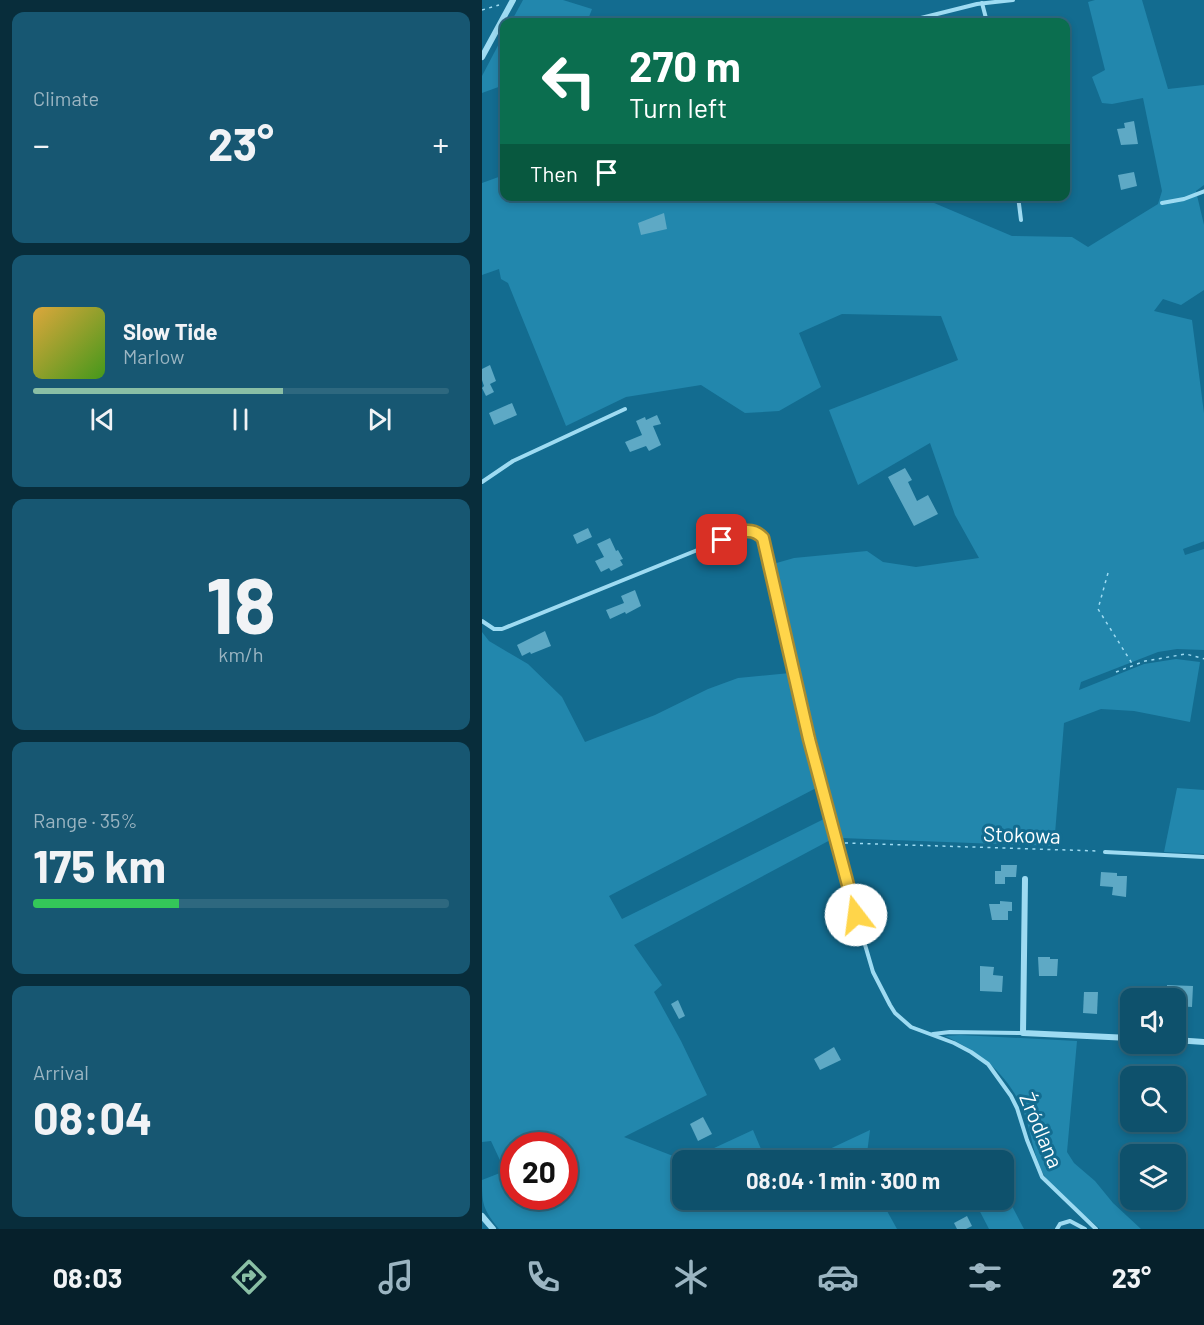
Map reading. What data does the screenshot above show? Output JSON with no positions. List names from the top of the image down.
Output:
{
  "streets": {
    "lane": ["Źródlana"],
    "path": ["Stokowa"]
  },
  "crossings": [
    ["Stokowa", "Źródlana"]
  ],
  "page": {
    "tile": [
      "Climate",
      ["18", "km/h"],
      ["Range · 35%", "175 km"],
      ["Arrival", "08:04"]
    ],
    "turn": ["270 m", "Turn left"],
    "heat": ["−", "23°", "+"],
    "then": "Then",
    "song": ["Slow Tide", "Marlow"],
    "limit": "20",
    "trip": "08:04 · 1 min · 300 m",
    "tabs": ["08:03", "23°"]
  }
}
